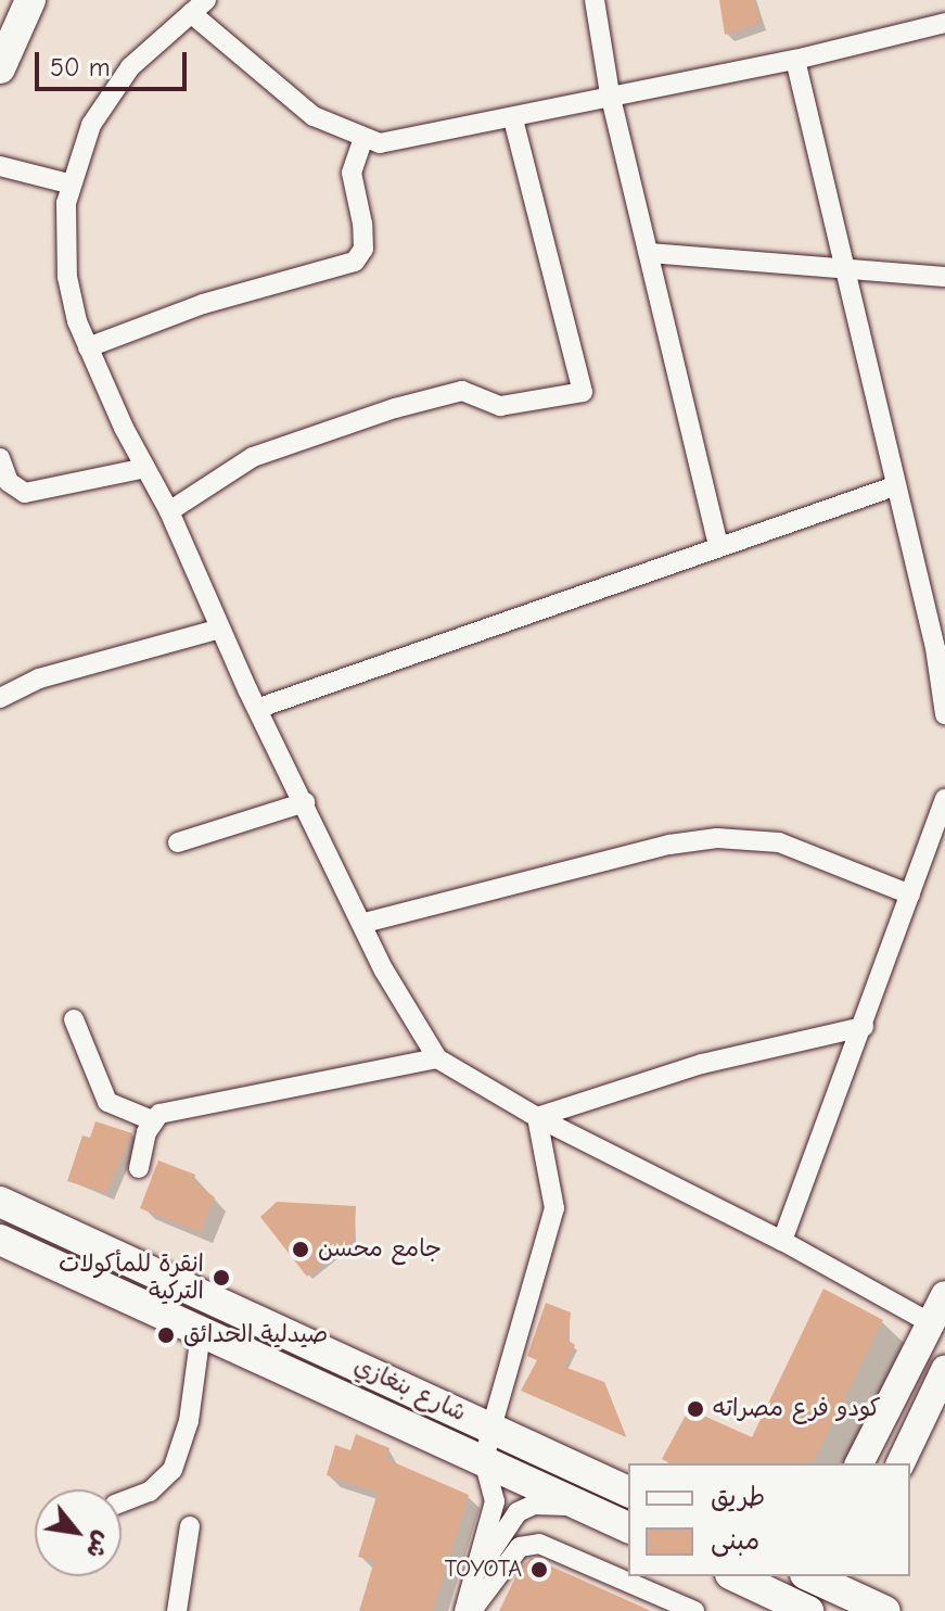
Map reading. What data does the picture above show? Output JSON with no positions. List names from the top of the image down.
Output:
{
  "streets": {
    "main road": ["شارع بنغازي"]
  },
  "places": [
    "جامع محسن",
    "انقرة للمأكولات التركية",
    "صيدلية الحدائق",
    "كودو فرع مصراته",
    "TOYOTA"
  ],
  "legend": ["طريق", "مبنى"],
  "scale_bar": "50 m",
  "north": "bottom right"
}
